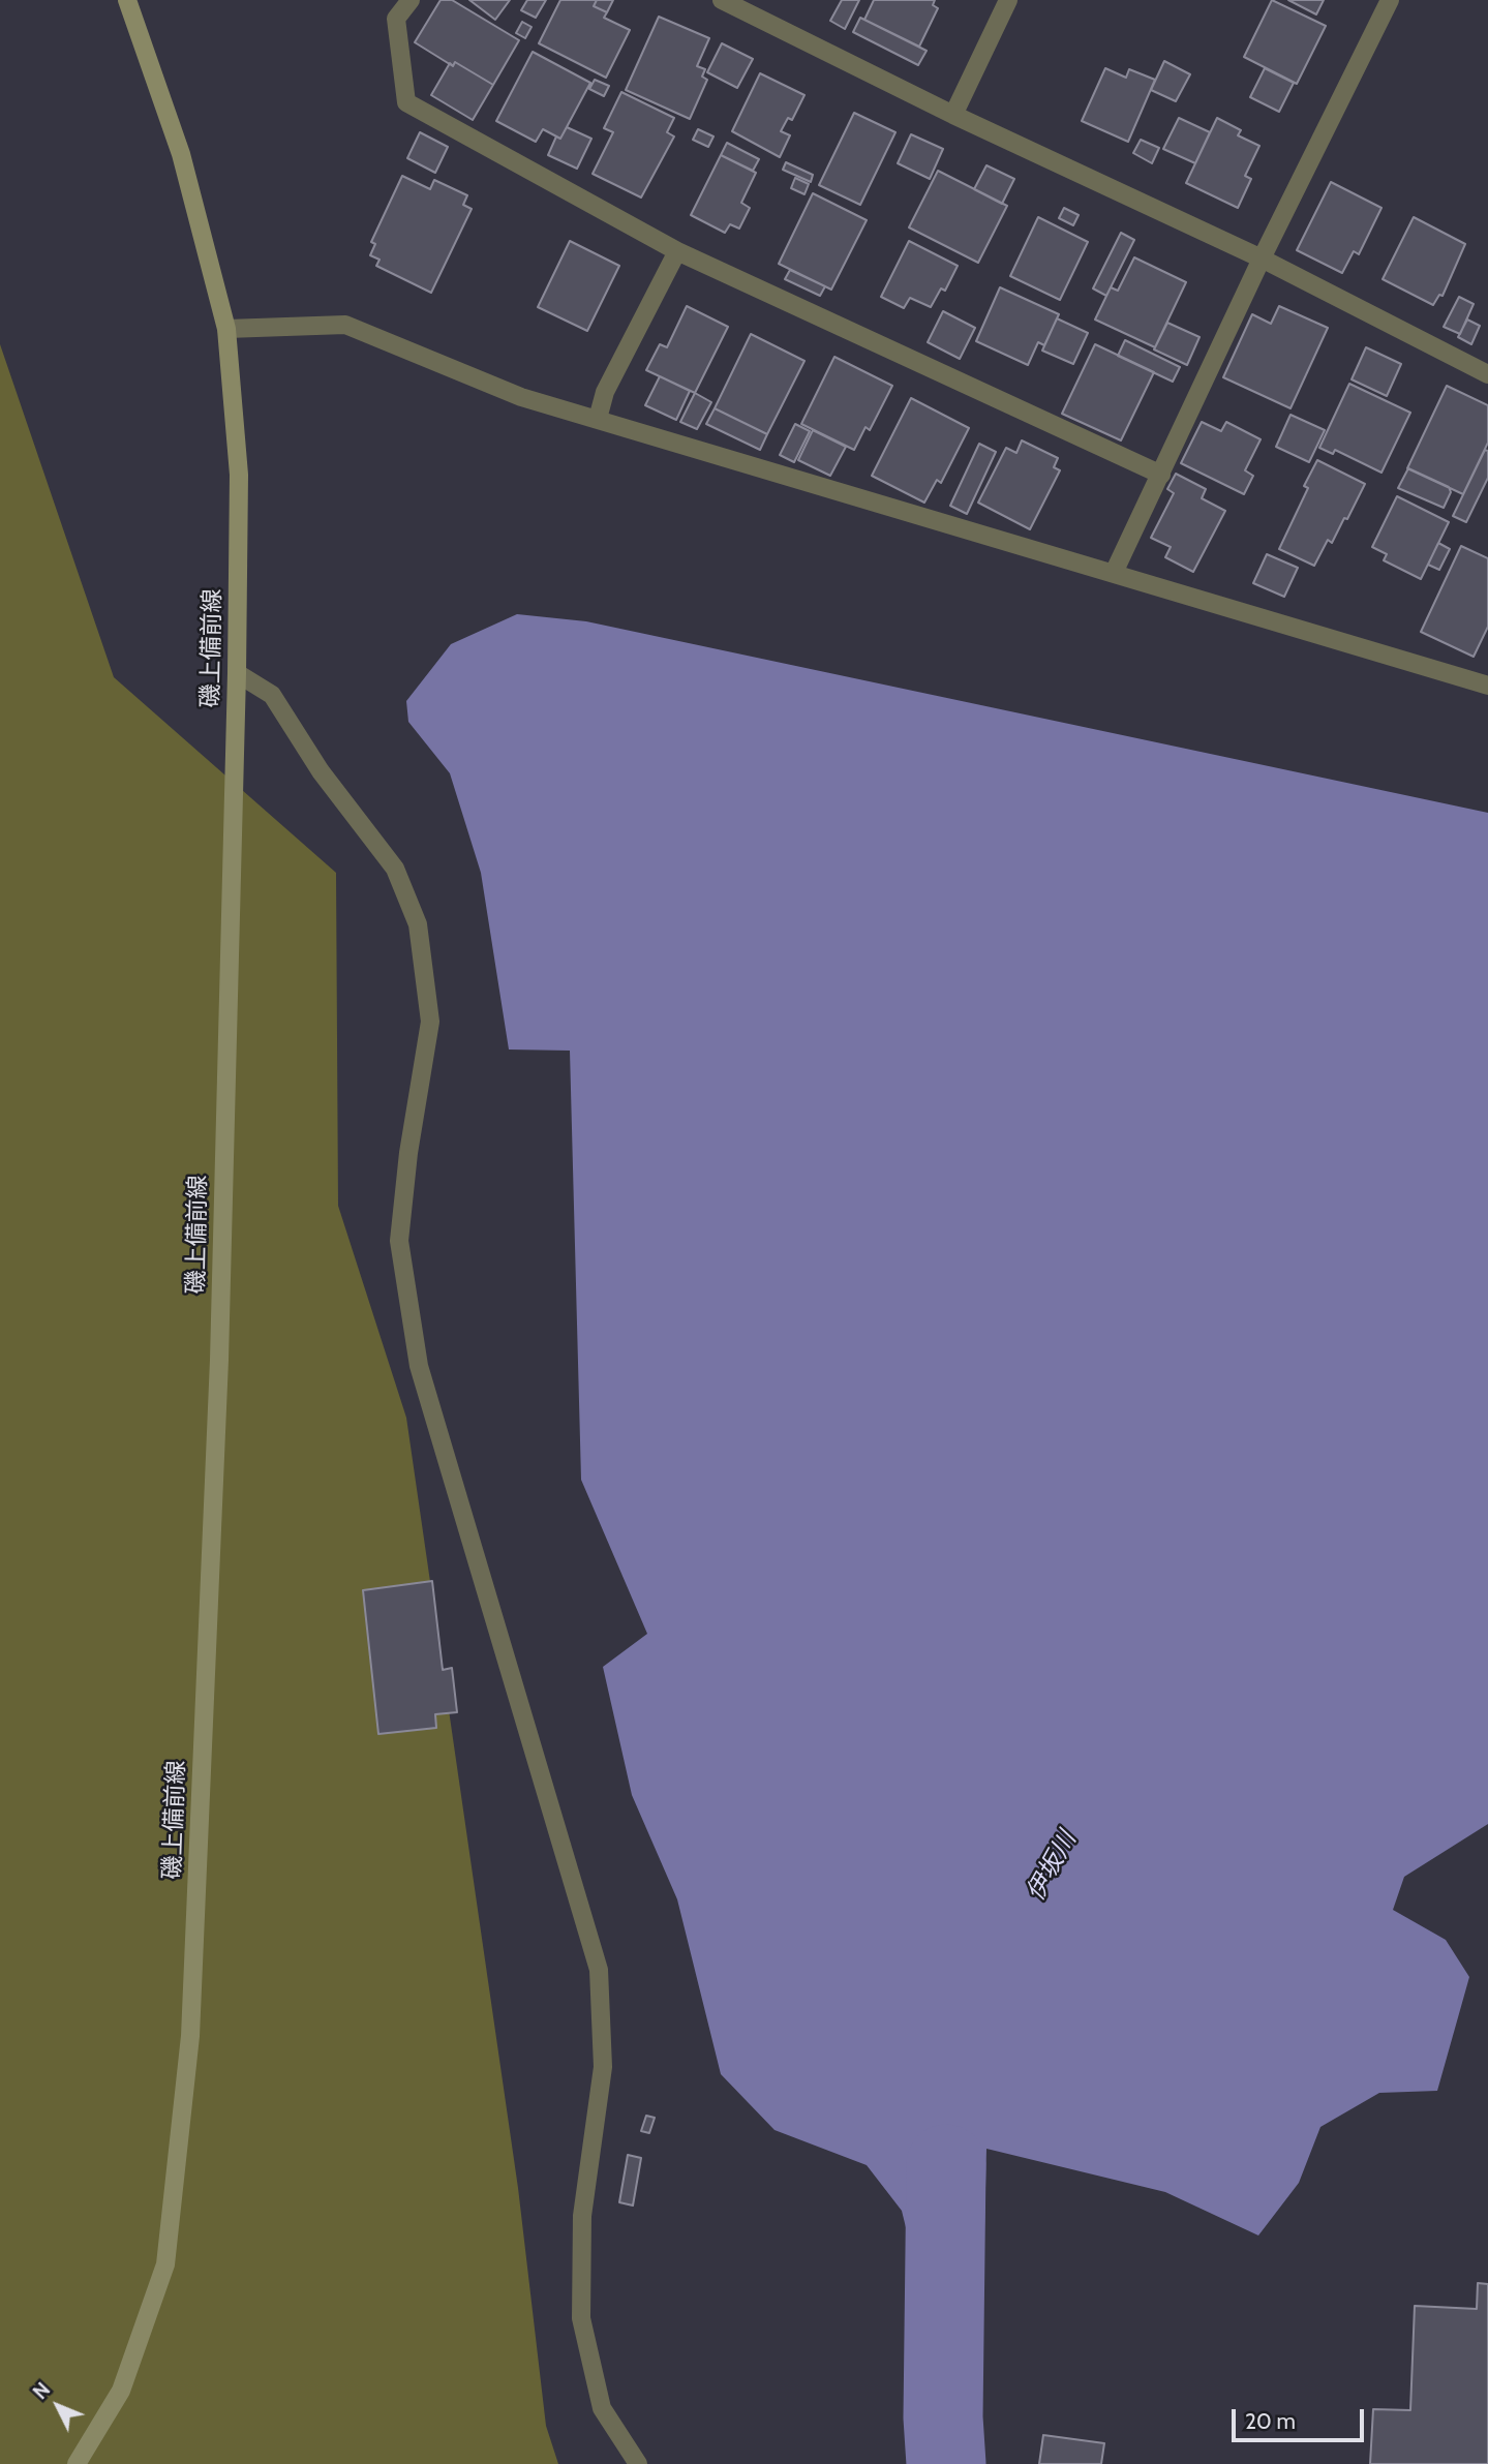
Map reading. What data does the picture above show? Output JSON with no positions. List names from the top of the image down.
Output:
{
  "streets": {
    "main road": ["磯上備前線"]
  },
  "water": ["伊坂川"],
  "scale_bar": "20 m",
  "north": "top left"
}
